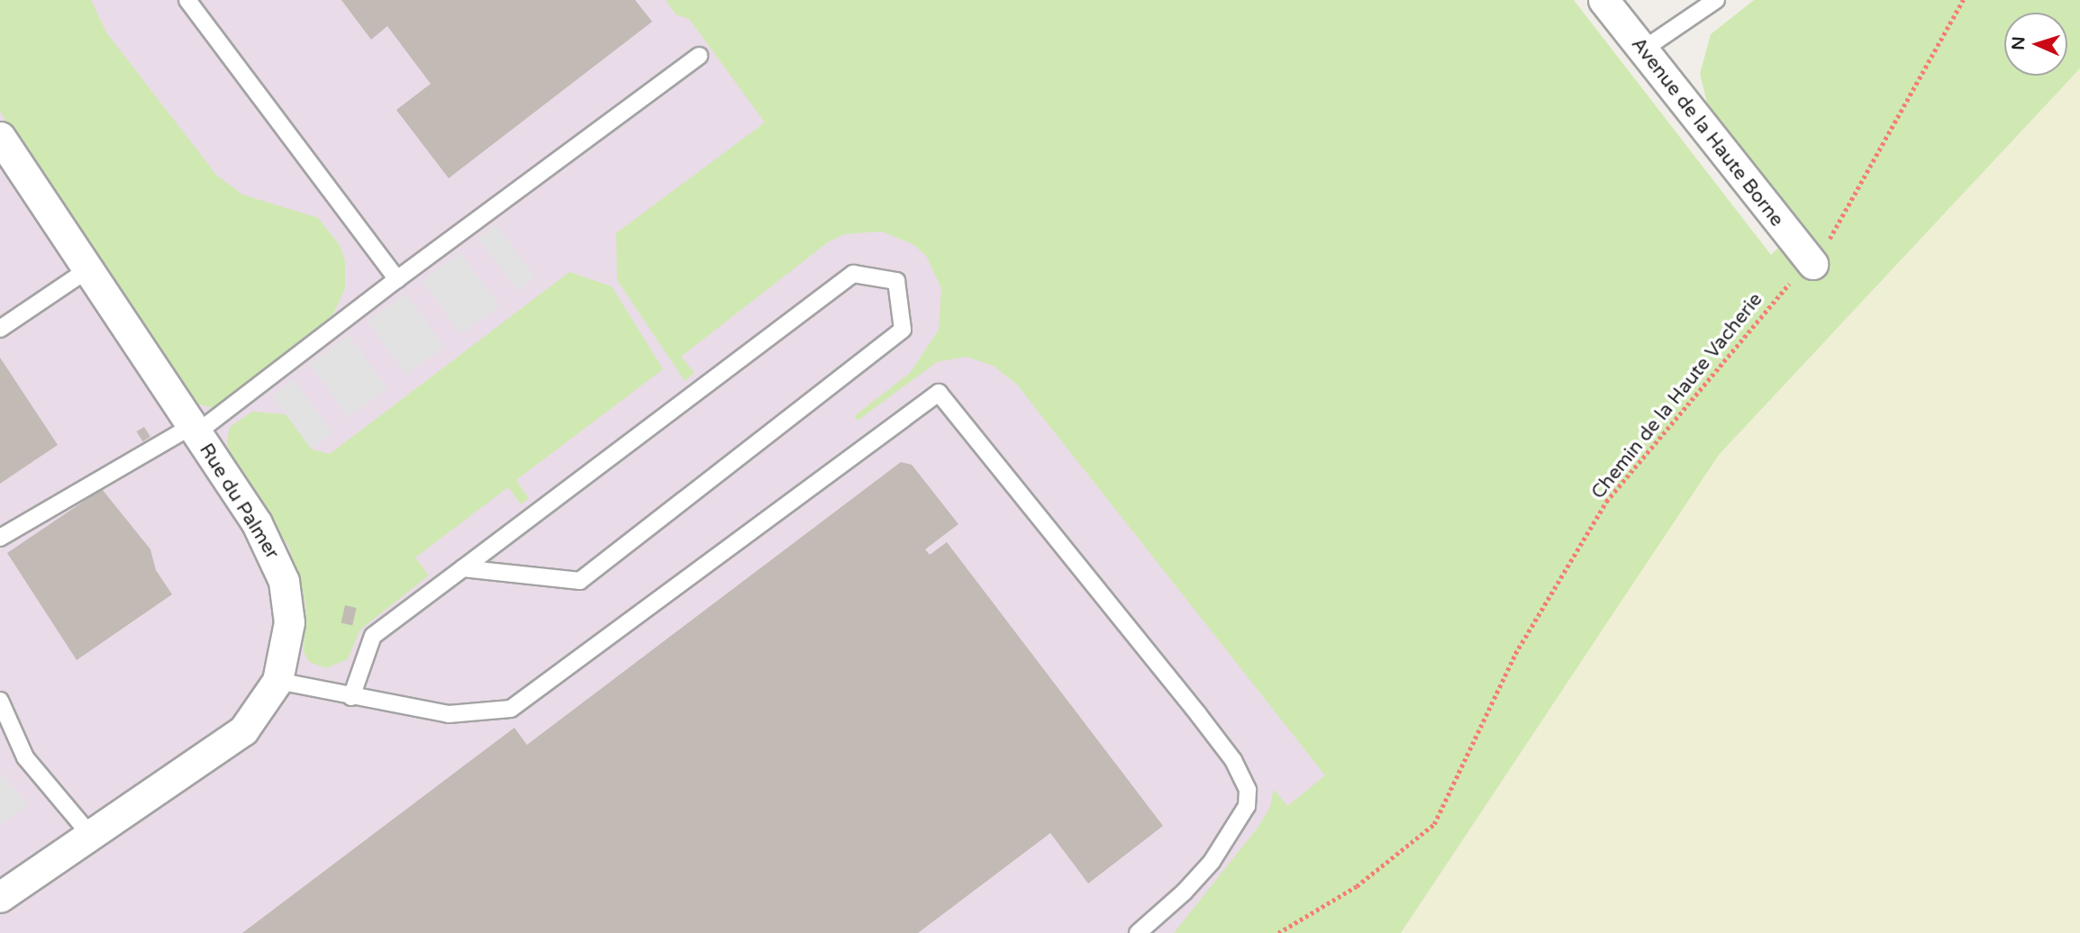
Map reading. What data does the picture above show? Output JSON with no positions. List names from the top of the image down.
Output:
{
  "streets": {
    "street": ["Avenue de la Haute Borne", "Rue du Palmer"],
    "path": ["Chemin de la Haute Vacherie"]
  },
  "crossings": [
    ["Avenue de la Haute Borne", "Chemin de la Haute Vacherie"]
  ],
  "north": "left"
}
